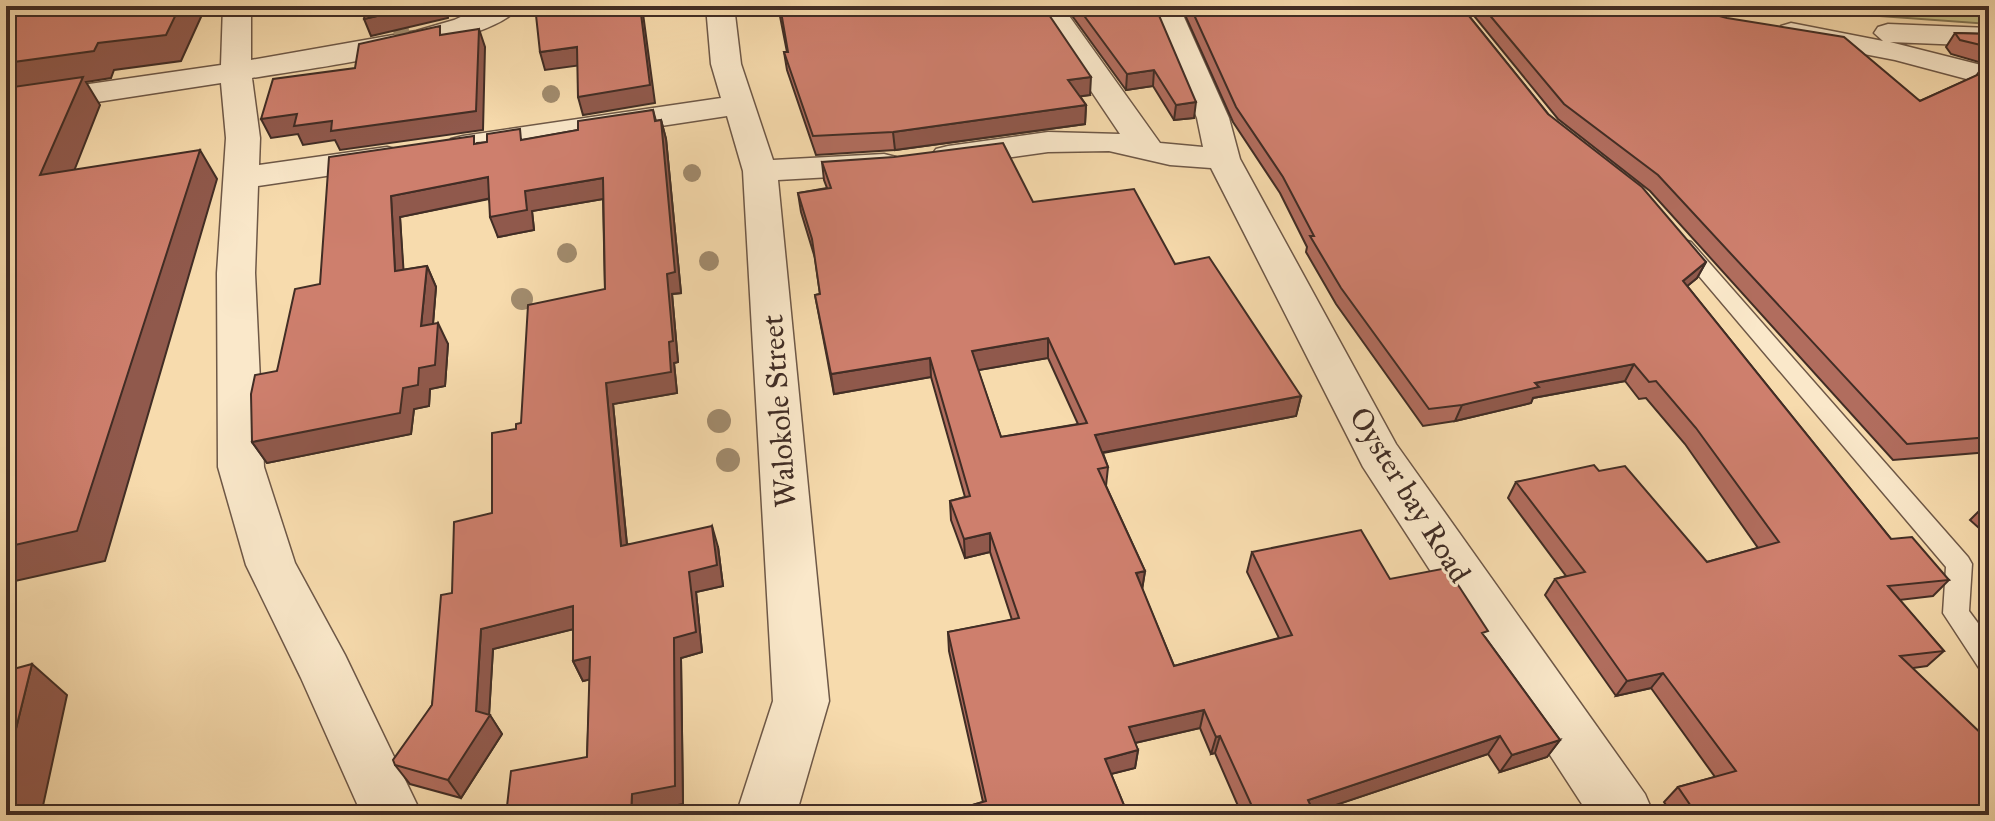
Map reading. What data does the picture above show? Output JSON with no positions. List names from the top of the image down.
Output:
{
  "streets": {
    "street": ["Walokole Street", "Oyster bay Road"]
  }
}
